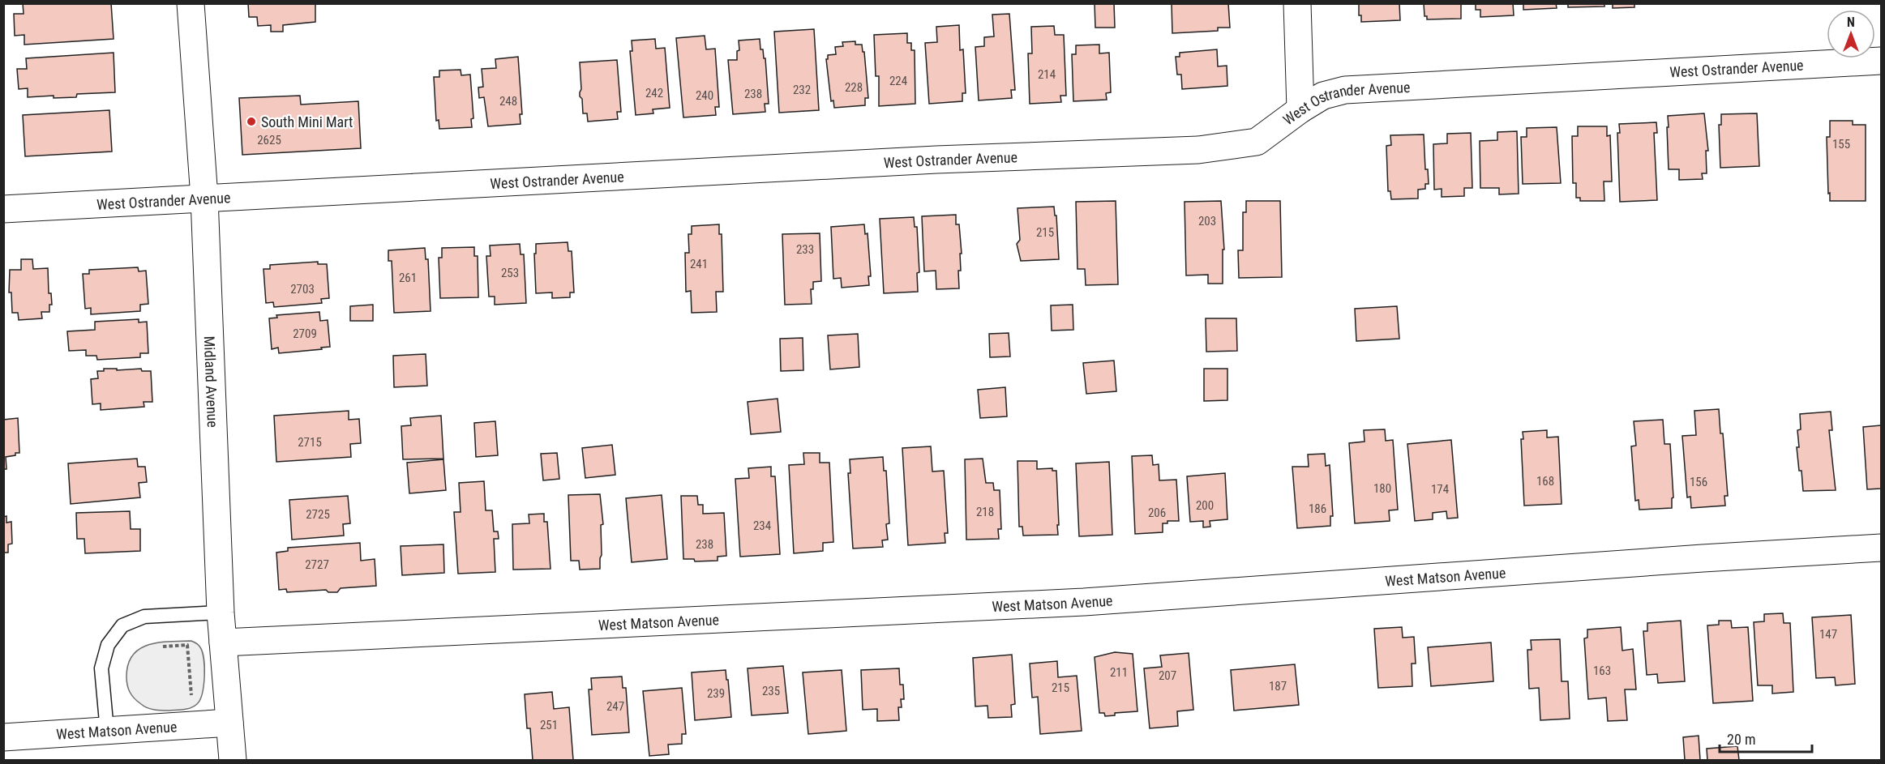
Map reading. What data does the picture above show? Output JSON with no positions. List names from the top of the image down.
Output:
{
  "streets": {
    "street": ["West Ostrander Avenue", "Midland Avenue", "West Matson Avenue"]
  },
  "crossings": [
    ["West Ostrander Avenue", "Midland Avenue"],
    ["Midland Avenue", "West Matson Avenue"]
  ],
  "places": ["South Mini Mart"],
  "house_numbers": [
    "214",
    "224",
    "228",
    "232",
    "242",
    "238",
    "240",
    "248",
    "2625",
    "155",
    "203",
    "215",
    "233",
    "241",
    "253",
    "261",
    "2703",
    "2709",
    "2715",
    "168",
    "156",
    "180",
    "174",
    "200",
    "186",
    "218",
    "206",
    "2725",
    "234",
    "238",
    "2727",
    "147",
    "163",
    "211",
    "207",
    "187",
    "215",
    "235",
    "239",
    "247",
    "251"
  ],
  "scale_bar": "20 m",
  "north": "top"
}
